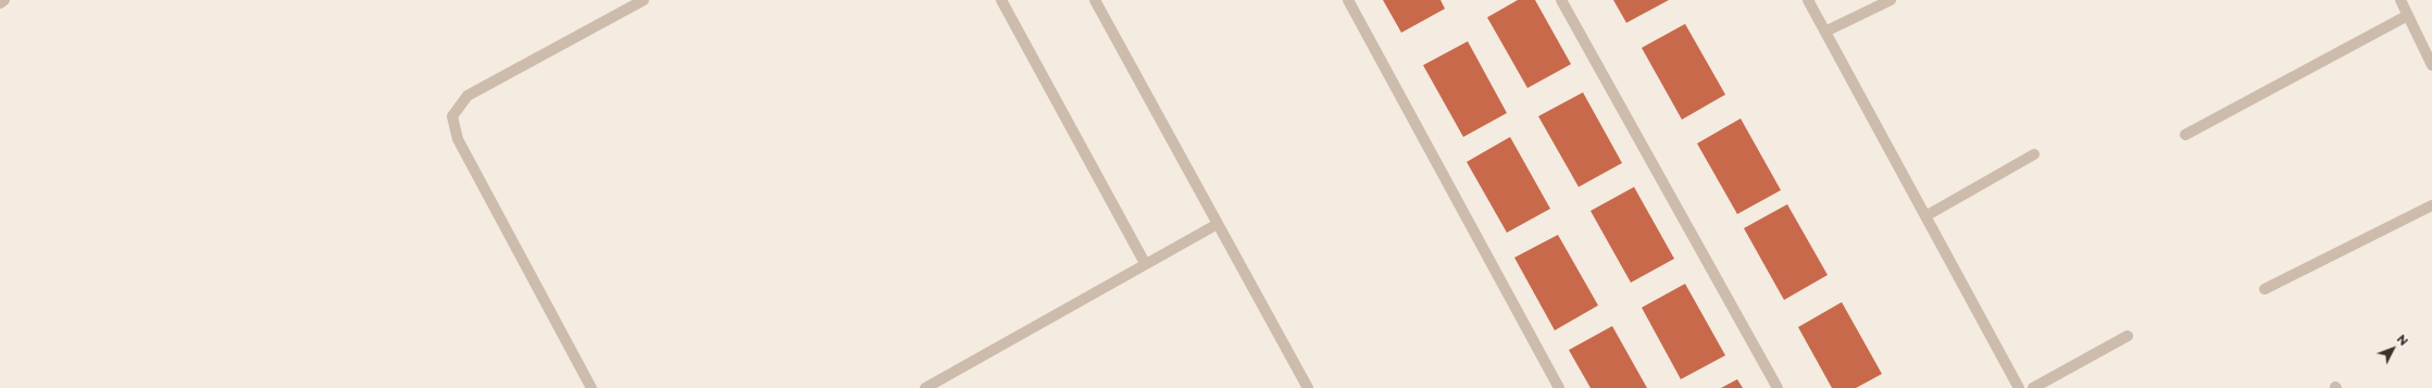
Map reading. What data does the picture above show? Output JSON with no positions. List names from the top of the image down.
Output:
{
  "north": "top right"
}
